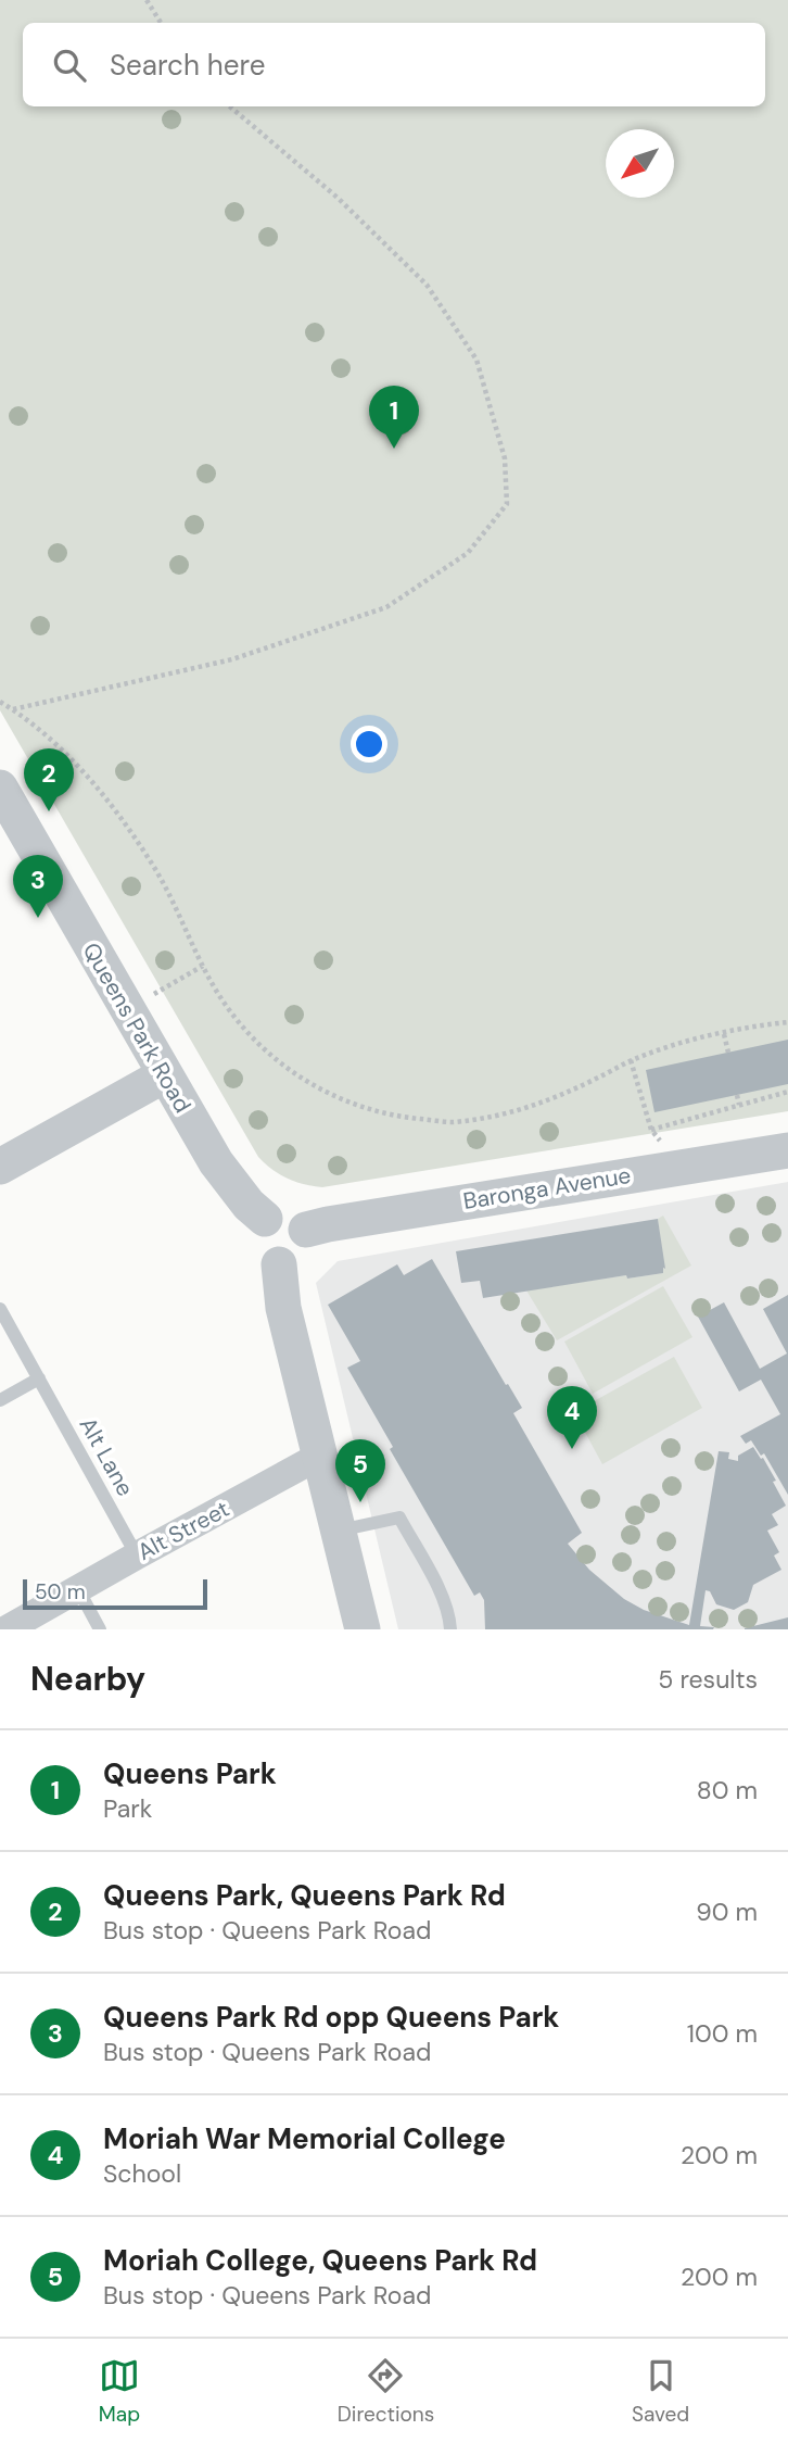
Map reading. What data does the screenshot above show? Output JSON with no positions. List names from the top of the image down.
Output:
{
  "streets": {
    "street": ["Queens Park Road", "Baronga Avenue", "Alt Street"],
    "lane": ["Alt Lane"]
  },
  "crossings": [
    ["Queens Park Road", "Baronga Avenue"],
    ["Alt Lane", "Alt Street"]
  ],
  "scale_bar": "50 m",
  "north": "bottom left",
  "page": {
    "search": "Search here",
    "pins": [
      "1",
      "2",
      "3",
      "4",
      "5"
    ],
    "scale": "50 m",
    "heading": ["Nearby", "5 results"],
    "list": [
      {
        "mark": "1",
        "name": "Queens Park",
        "note": "Park",
        "value": "80 m"
      },
      {
        "mark": "2",
        "name": "Queens Park, Queens Park Rd",
        "note": "Bus stop · Queens Park Road",
        "value": "90 m"
      },
      {
        "mark": "3",
        "name": "Queens Park Rd opp Queens Park",
        "note": "Bus stop · Queens Park Road",
        "value": "100 m"
      },
      {
        "mark": "4",
        "name": "Moriah War Memorial College",
        "note": "School",
        "value": "200 m"
      },
      {
        "mark": "5",
        "name": "Moriah College, Queens Park Rd",
        "note": "Bus stop · Queens Park Road",
        "value": "200 m"
      }
    ],
    "nav": ["Map", "Directions", "Saved"]
  }
}
